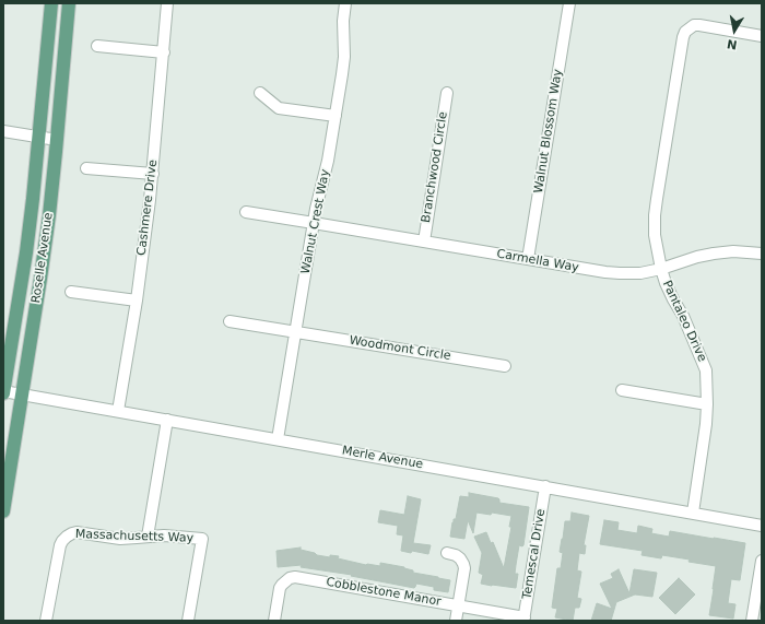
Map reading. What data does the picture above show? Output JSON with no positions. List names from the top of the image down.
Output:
{
  "streets": {
    "main road": ["Roselle Avenue"],
    "street": [
      "Walnut Blossom Way",
      "Branchwood Circle",
      "Cashmere Drive",
      "Walnut Crest Way",
      "Carmella Way",
      "Pantaleo Drive",
      "Woodmont Circle",
      "Merle Avenue",
      "Massachusetts Way",
      "Temescal Drive",
      "Cobblestone Manor"
    ]
  },
  "crossings": [
    ["Walnut Blossom Way", "Carmella Way"],
    ["Branchwood Circle", "Carmella Way"],
    ["Cashmere Drive", "Merle Avenue"],
    ["Walnut Crest Way", "Carmella Way"],
    ["Walnut Crest Way", "Woodmont Circle"],
    ["Walnut Crest Way", "Merle Avenue"],
    ["Roselle Avenue", "Merle Avenue"],
    ["Carmella Way", "Pantaleo Drive"],
    ["Pantaleo Drive", "Merle Avenue"],
    ["Merle Avenue", "Temescal Drive"],
    ["Temescal Drive", "Cobblestone Manor"]
  ],
  "north": "bottom"
}
